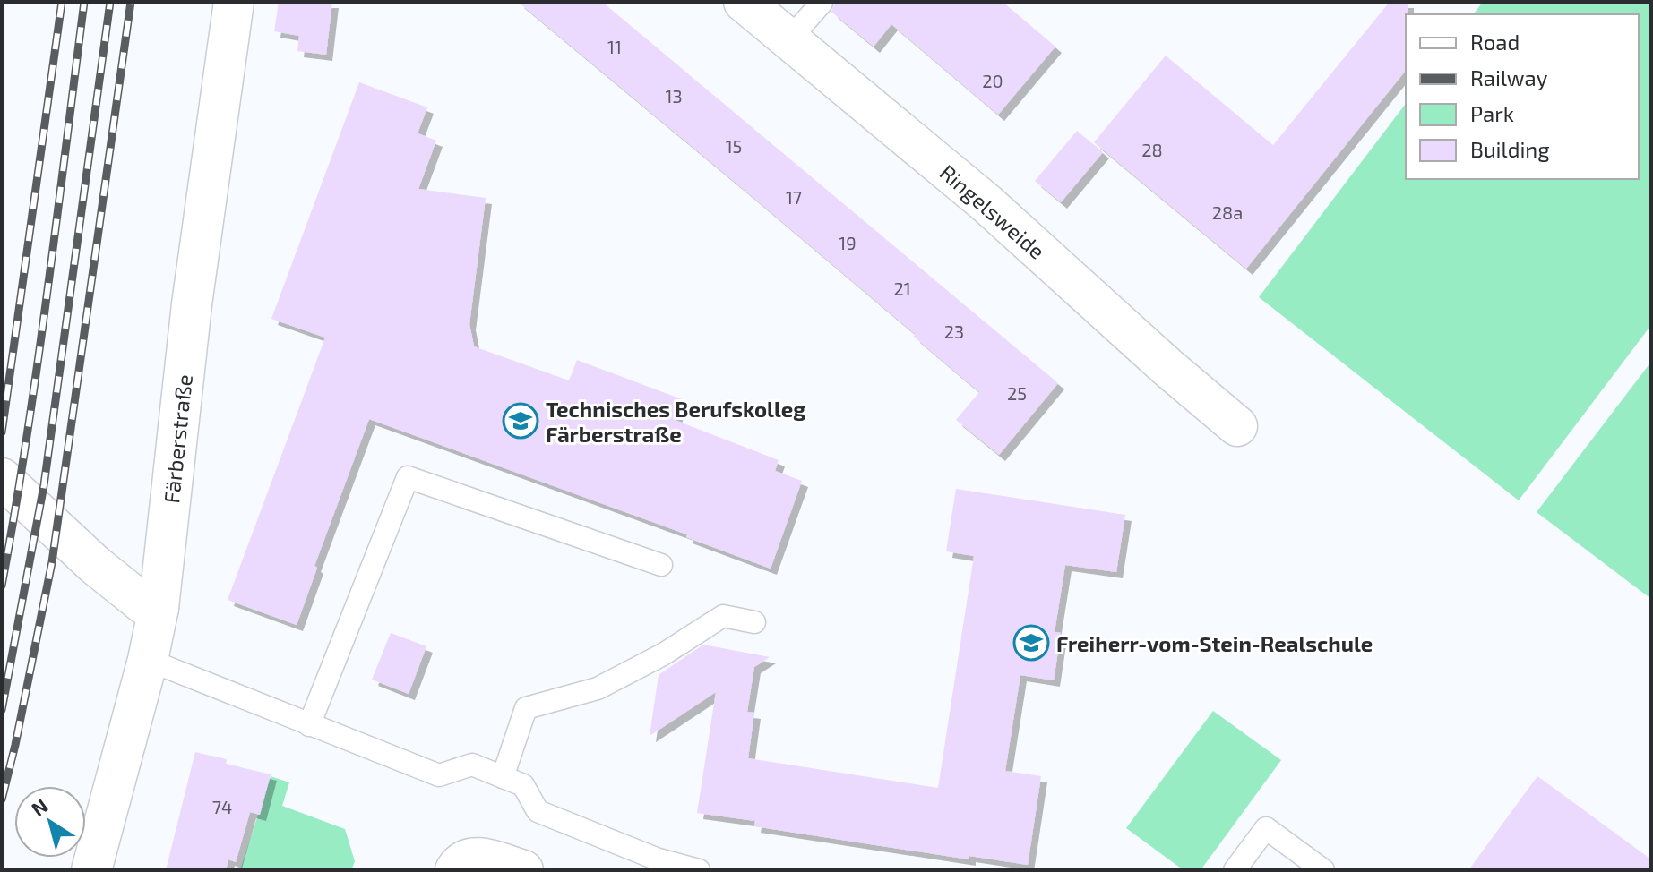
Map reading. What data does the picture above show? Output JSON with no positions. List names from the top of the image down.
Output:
{
  "streets": {
    "street": ["Ringelsweide", "Färberstraße"]
  },
  "places": {
    "school or university": ["Technisches Berufskolleg Färberstraße", "Freiherr-vom-Stein-Realschule"]
  },
  "house_numbers": [
    "11",
    "20",
    "13",
    "15",
    "28",
    "17",
    "28a",
    "19",
    "21",
    "23",
    "25",
    "74"
  ],
  "legend": [
    "Road",
    "Railway",
    "Park",
    "Building"
  ],
  "north": "top left"
}
